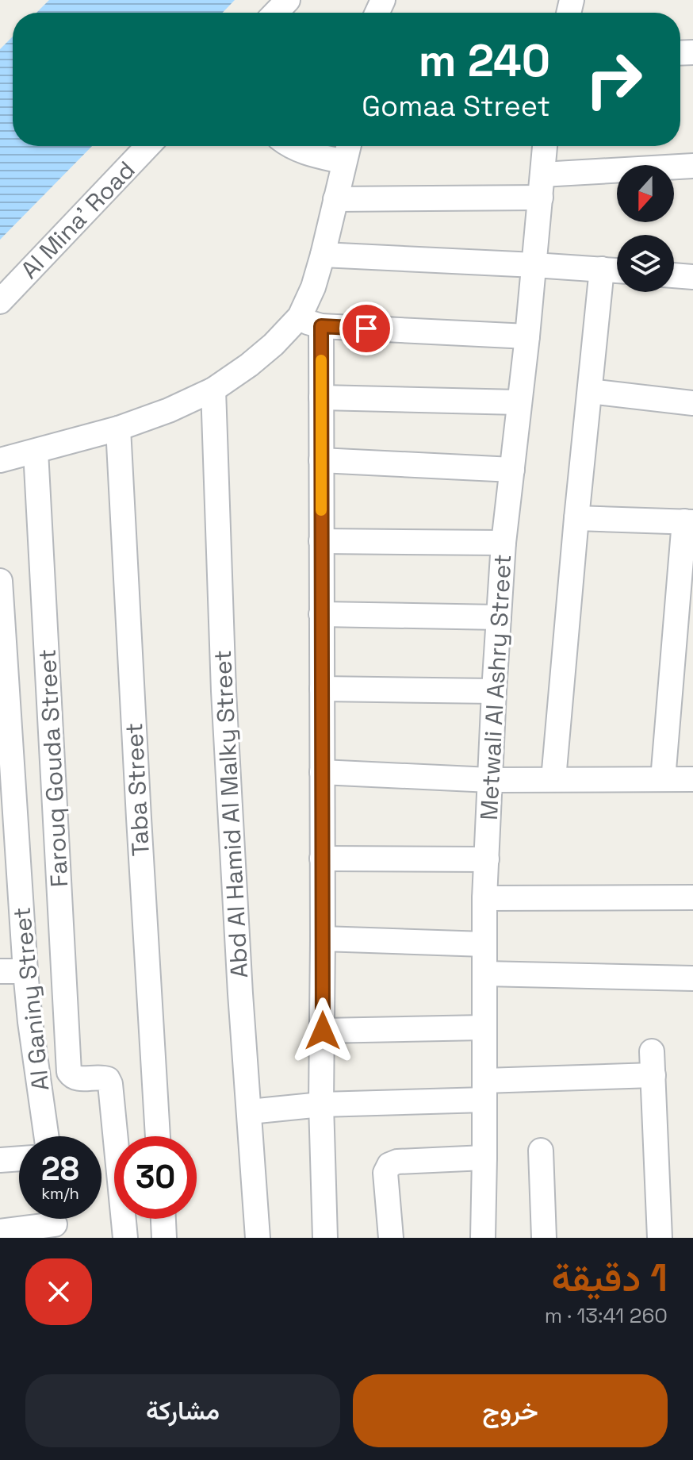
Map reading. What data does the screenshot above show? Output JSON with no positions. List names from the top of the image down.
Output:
{
  "streets": {
    "street": [
      "Al Mina' Road",
      "Metwali Al Ashry Street",
      "Farouq Gouda Street",
      "Taba Street",
      "Abd Al Hamid Al Malky Street",
      "Al Ganiny Street"
    ]
  },
  "north": "bottom",
  "page": {
    "turn": ["240 m", "Gomaa Street"],
    "speed": "28 km/h",
    "limit": "30",
    "heading": ["1 دقيقة", "260 m · 13:41"],
    "buttons": ["خروج", "مشاركة"]
  }
}
